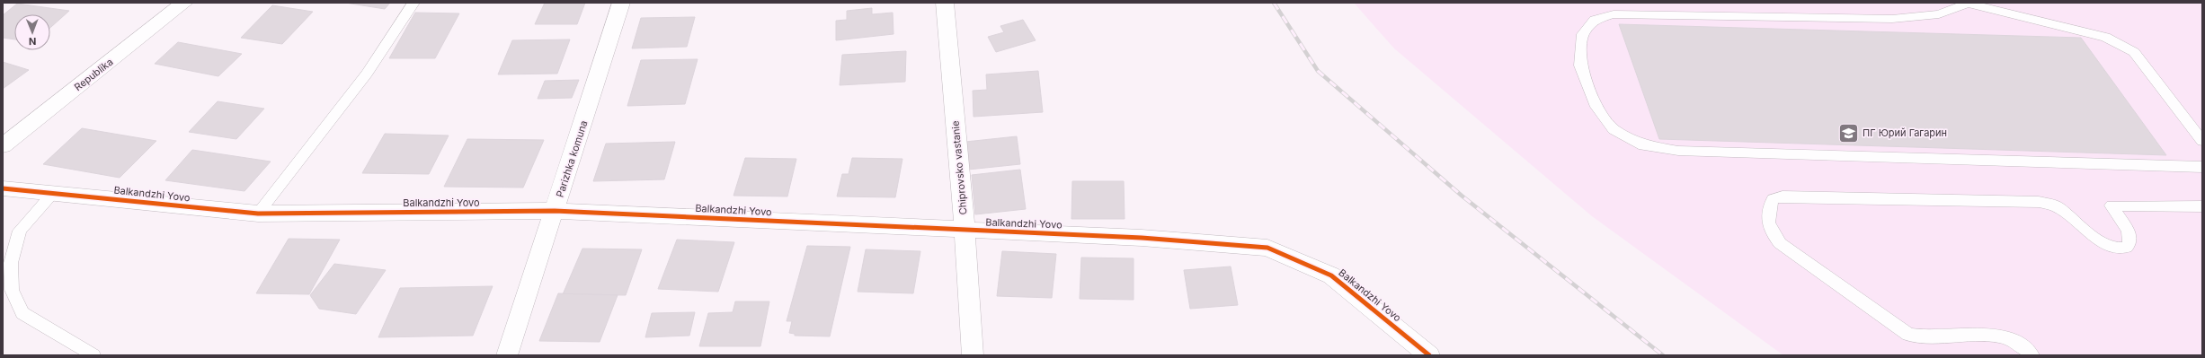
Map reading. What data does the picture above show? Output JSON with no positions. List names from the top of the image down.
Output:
{
  "streets": {
    "street": [
      "Republika",
      "Parizhka komuna",
      "Chiprovsko vastanie",
      "Balkandzhi Yovo"
    ]
  },
  "crossings": [
    ["Parizhka komuna", "Balkandzhi Yovo"],
    ["Chiprovsko vastanie", "Balkandzhi Yovo"]
  ],
  "places": {
    "school or university": ["ПГ Юрий Гагарин"]
  },
  "north": "bottom"
}
